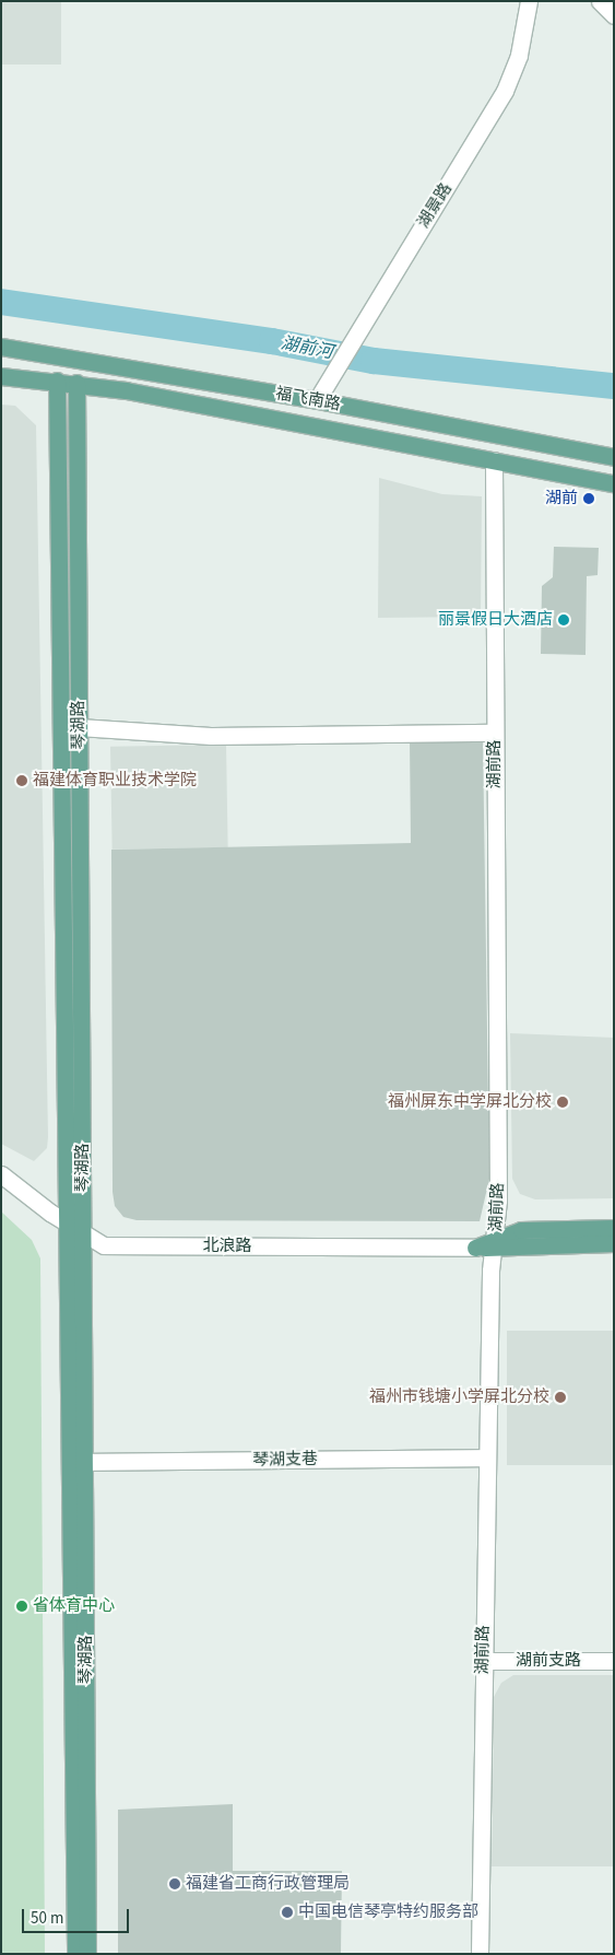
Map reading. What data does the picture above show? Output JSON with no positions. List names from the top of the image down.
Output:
{
  "streets": {
    "main road": ["福飞南路", "琴湖路", "北浪路"],
    "street": [
      "湖景路",
      "湖前路",
      "琴湖支巷",
      "湖前支路"
    ]
  },
  "crossings": [
    ["湖景路", "福飞南路"],
    ["福飞南路", "琴湖路"],
    ["福飞南路", "湖前路"],
    ["琴湖路", "北浪路"],
    ["琴湖路", "琴湖支巷"],
    ["湖前路", "北浪路"],
    ["湖前路", "琴湖支巷"],
    ["湖前路", "湖前支路"]
  ],
  "water": ["湖前河"],
  "places": [
    "湖前",
    "丽景假日大酒店",
    "福建体育职业技术学院",
    "福州屏东中学屏北分校",
    "福州市钱塘小学屏北分校",
    "省体育中心",
    "福建省工商行政管理局",
    "中国电信琴亭特约服务部"
  ],
  "scale_bar": "50 m"
}
